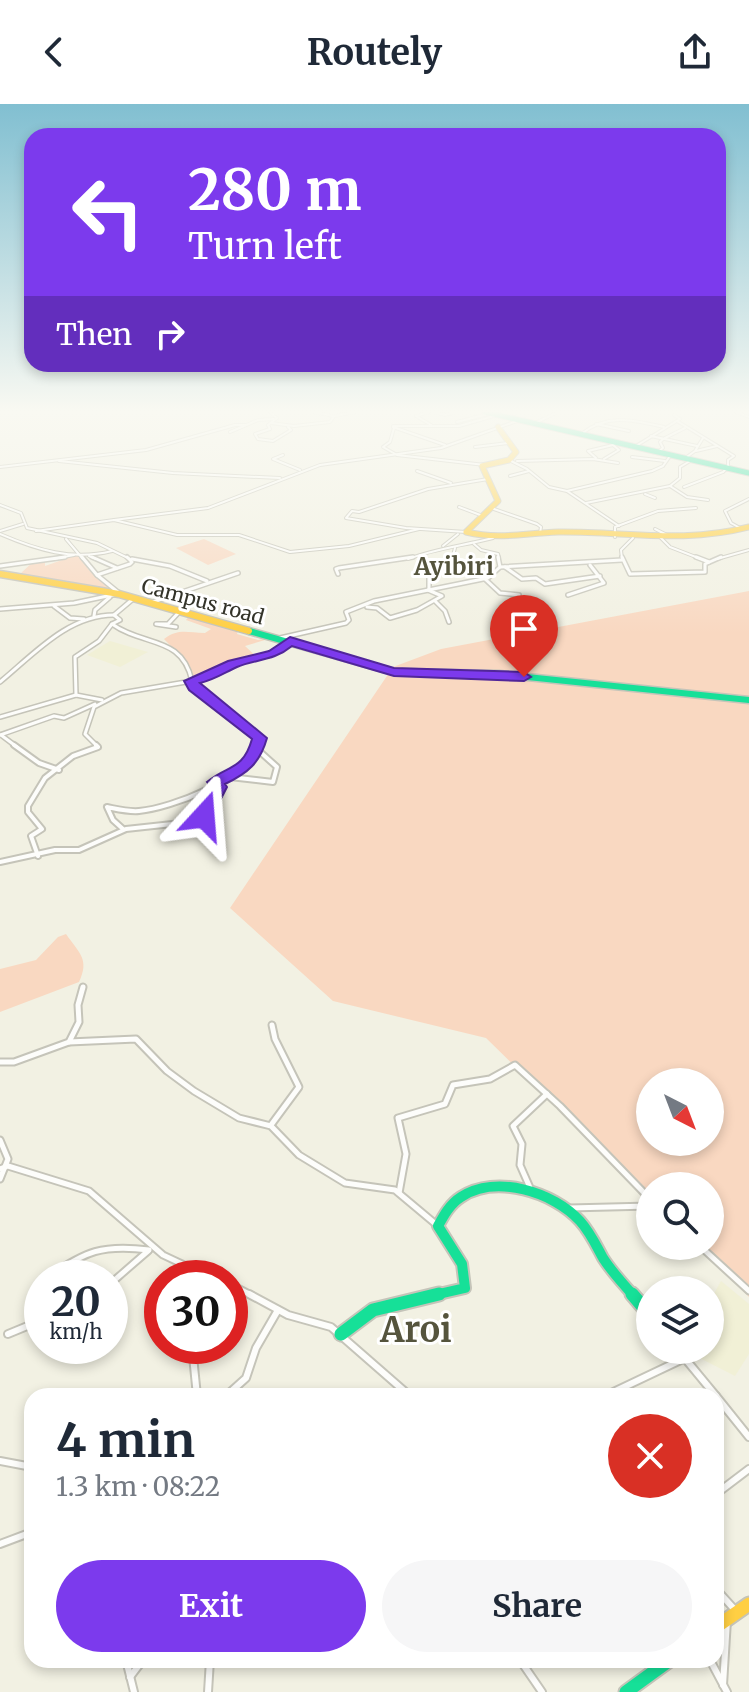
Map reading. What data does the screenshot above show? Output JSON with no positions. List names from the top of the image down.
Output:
{
  "streets": {
    "street": ["Campus road"]
  },
  "districts": ["Ayibiri", "Aroi"],
  "north": "bottom right",
  "page": {
    "header": "Routely",
    "turn": ["280 m", "Turn left"],
    "then": "Then",
    "speed": "20 km/h",
    "limit": "30",
    "heading": ["4 min", "1.3 km · 08:22"],
    "buttons": ["Exit", "Share"]
  }
}
